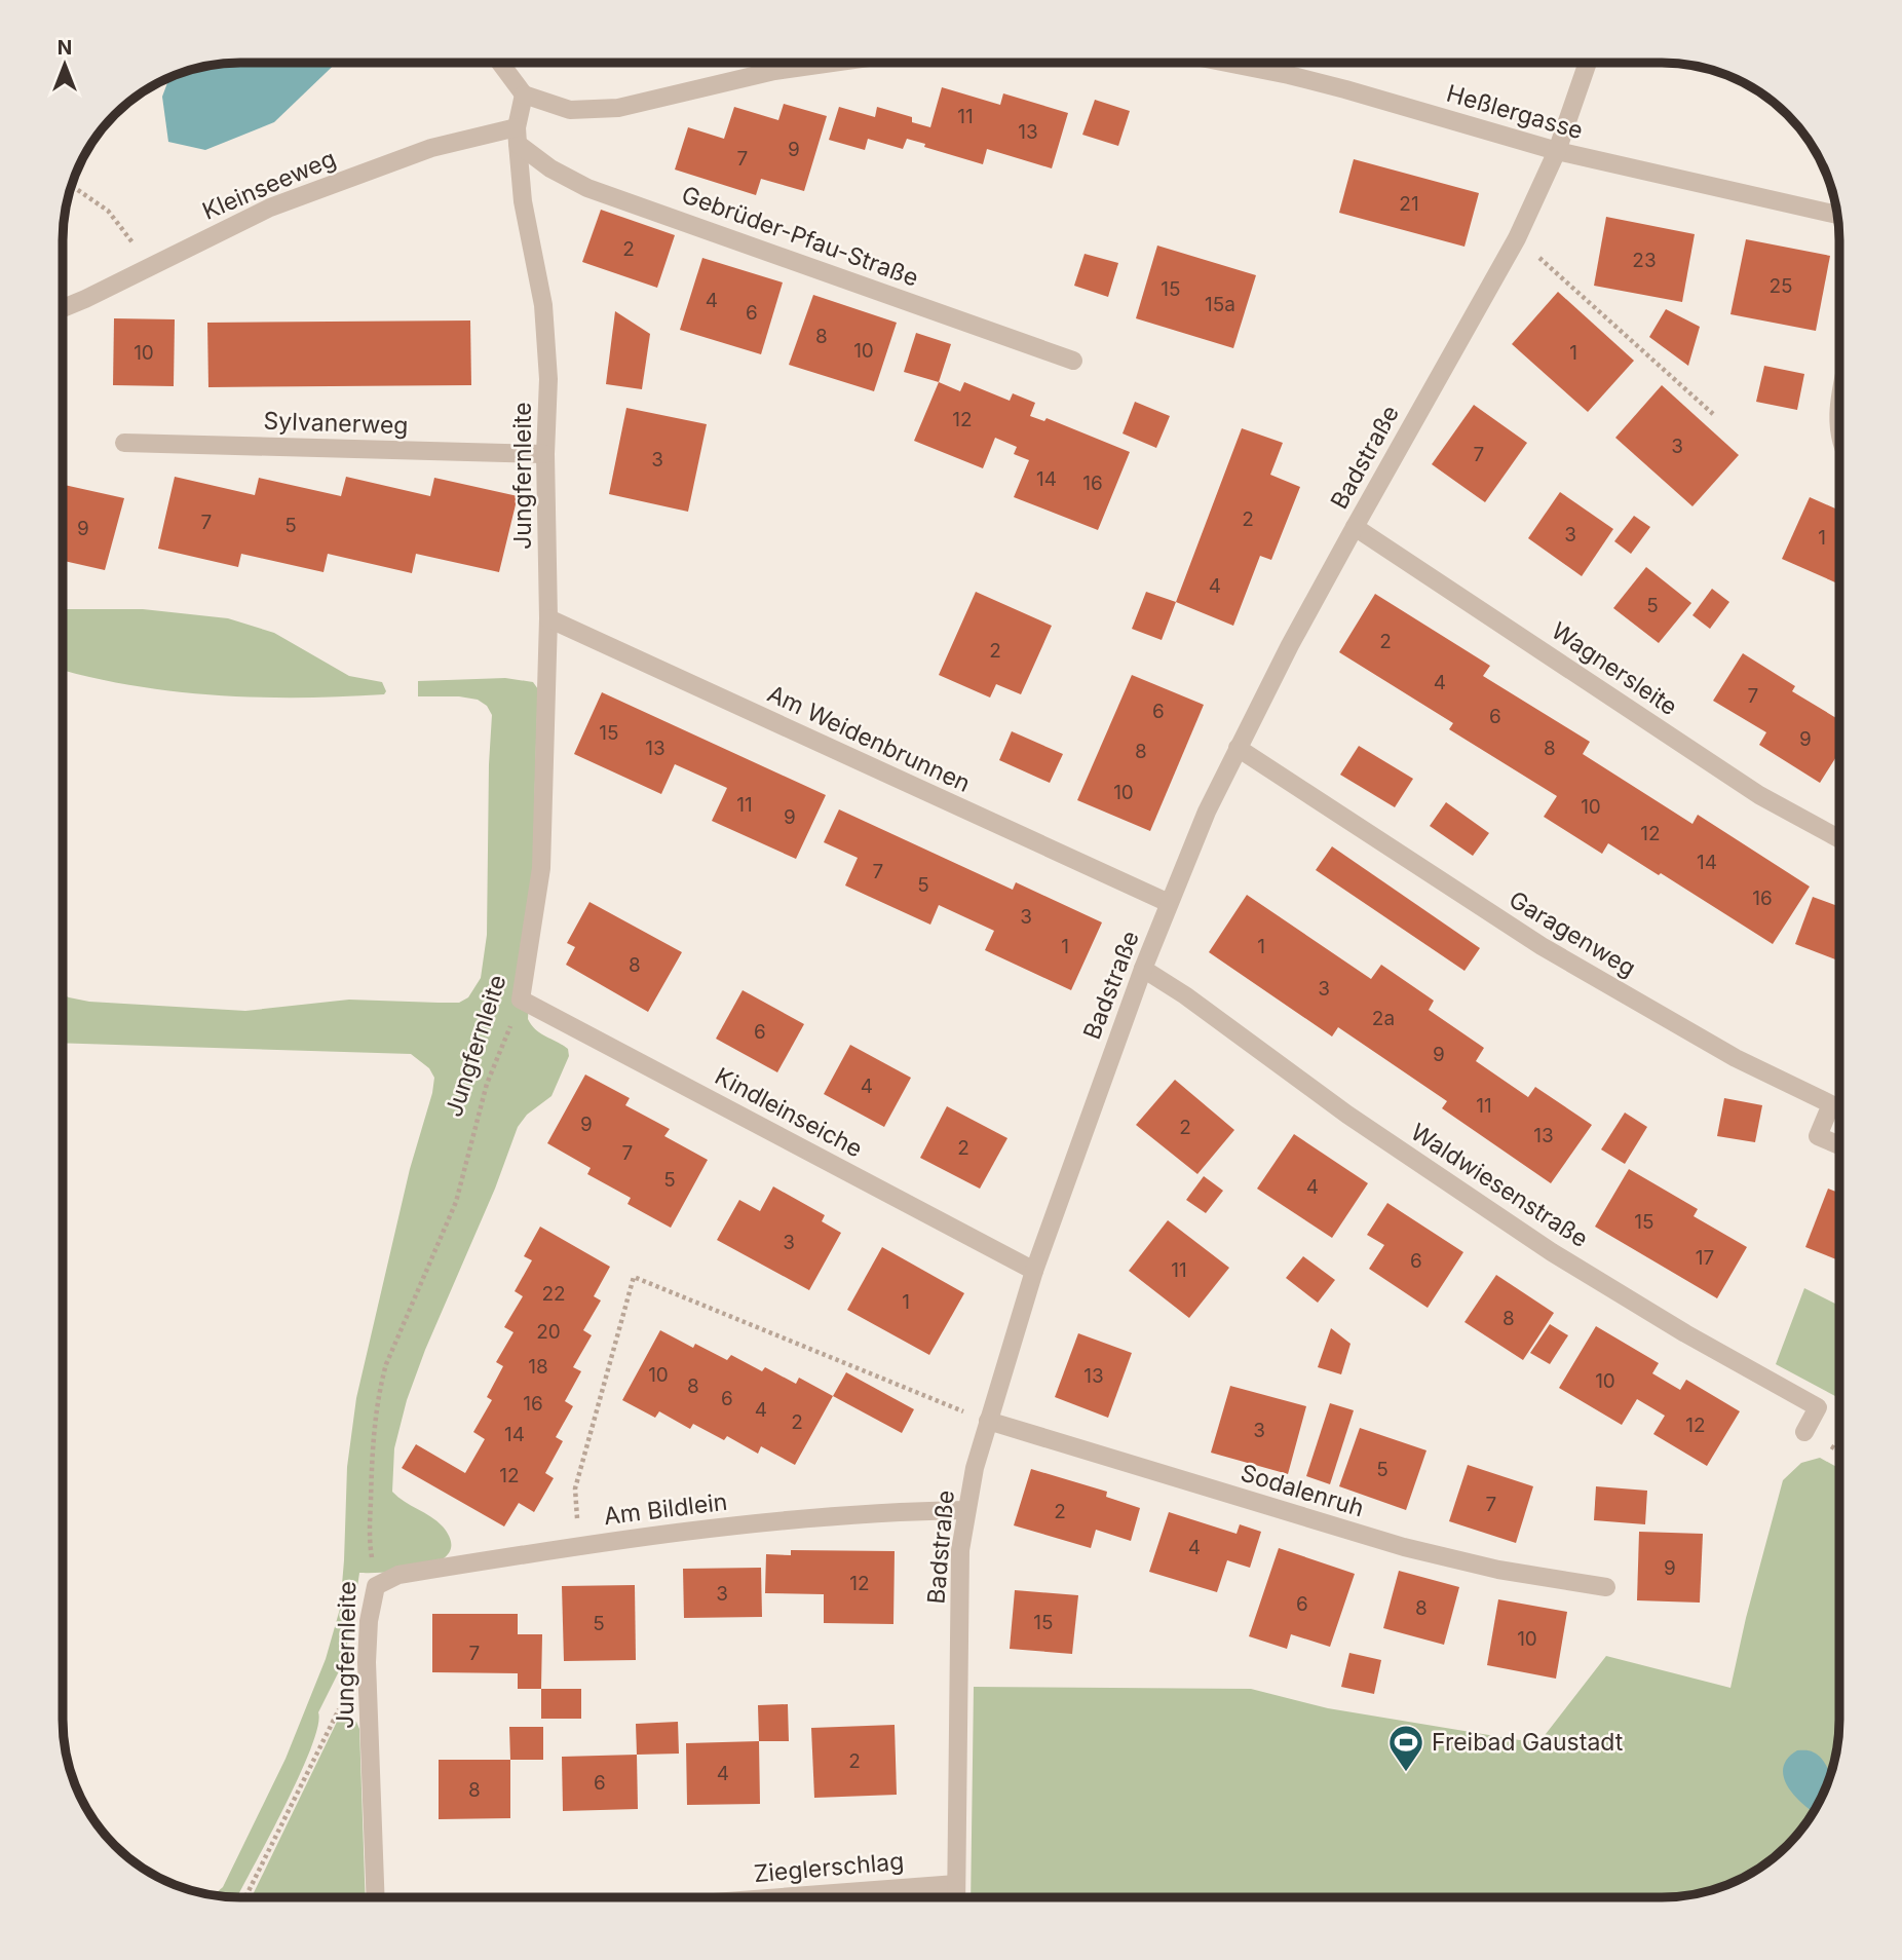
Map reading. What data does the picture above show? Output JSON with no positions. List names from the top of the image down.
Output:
{
  "streets": {
    "street": [
      "Heßlergasse",
      "Kleinseeweg",
      "Gebrüder-Pfau-Straße",
      "Sylvanerweg",
      "Badstraße",
      "Jungfernleite",
      "Wagnersleite",
      "Am Weidenbrunnen",
      "Garagenweg",
      "Kindleinseiche",
      "Waldwiesenstraße",
      "Sodalenruh",
      "Am Bildlein",
      "Zieglerschlag"
    ]
  },
  "crossings": [
    ["Heßlergasse", "Badstraße"],
    ["Kleinseeweg", "Gebrüder-Pfau-Straße"],
    ["Kleinseeweg", "Jungfernleite"],
    ["Gebrüder-Pfau-Straße", "Jungfernleite"],
    ["Sylvanerweg", "Jungfernleite"],
    ["Badstraße", "Wagnersleite"],
    ["Badstraße", "Am Weidenbrunnen"],
    ["Badstraße", "Garagenweg"],
    ["Badstraße", "Kindleinseiche"],
    ["Badstraße", "Waldwiesenstraße"],
    ["Badstraße", "Sodalenruh"],
    ["Badstraße", "Am Bildlein"],
    ["Badstraße", "Zieglerschlag"],
    ["Jungfernleite", "Am Weidenbrunnen"],
    ["Jungfernleite", "Kindleinseiche"],
    ["Jungfernleite", "Am Bildlein"]
  ],
  "places": {
    "sports": ["Freibad Gaustadt"]
  },
  "house_numbers": [
    "11",
    "13",
    "9",
    "7",
    "21",
    "2",
    "23",
    "25",
    "15",
    "4",
    "15a",
    "6",
    "8",
    "10",
    "10",
    "1",
    "12",
    "3",
    "7",
    "3",
    "14",
    "16",
    "2",
    "7",
    "5",
    "9",
    "3",
    "1",
    "4",
    "5",
    "2",
    "2",
    "4",
    "7",
    "6",
    "6",
    "15",
    "9",
    "13",
    "8",
    "8",
    "10",
    "11",
    "10",
    "9",
    "12",
    "14",
    "7",
    "5",
    "16",
    "3",
    "1",
    "1",
    "8",
    "3",
    "2a",
    "6",
    "9",
    "4",
    "11",
    "9",
    "2",
    "13",
    "2",
    "7",
    "5",
    "4",
    "15",
    "3",
    "17",
    "6",
    "11",
    "22",
    "1",
    "8",
    "20",
    "18",
    "10",
    "13",
    "10",
    "8",
    "6",
    "16",
    "4",
    "2",
    "12",
    "3",
    "14",
    "5",
    "12",
    "7",
    "2",
    "4",
    "9",
    "12",
    "3",
    "6",
    "8",
    "15",
    "5",
    "10",
    "7",
    "2",
    "4",
    "6",
    "8"
  ],
  "north": "top"
}
